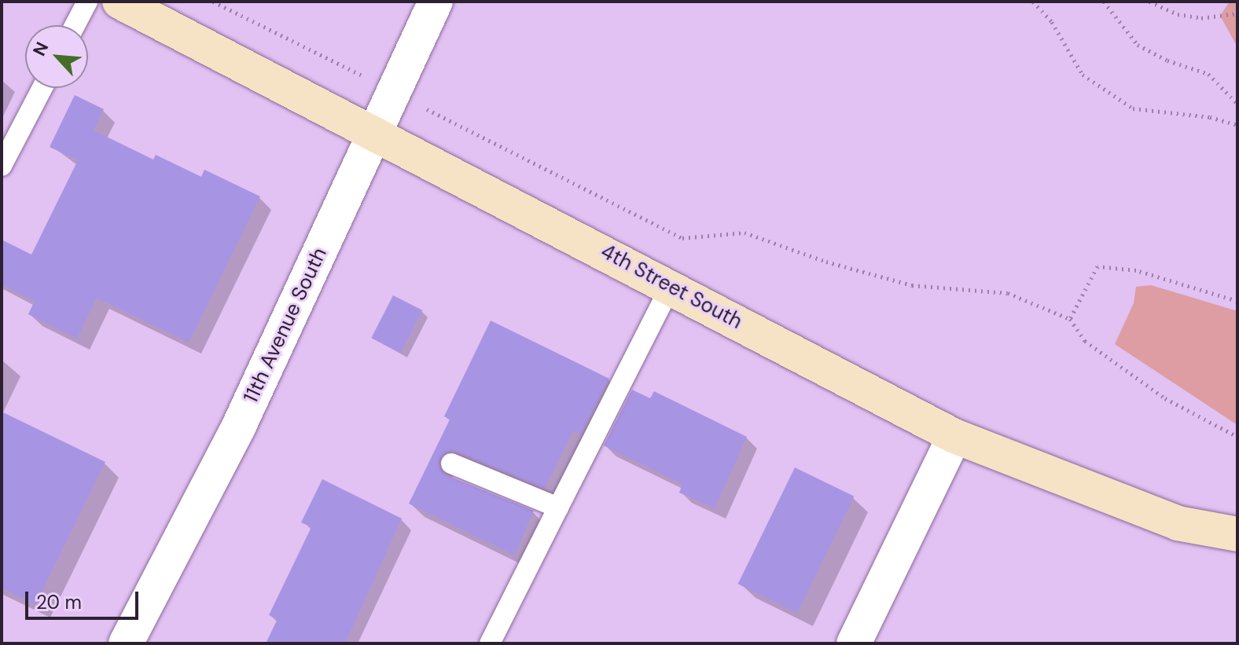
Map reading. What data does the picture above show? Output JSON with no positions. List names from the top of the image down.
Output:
{
  "streets": {
    "street": ["4th Street South", "11th Avenue South"]
  },
  "crossings": [
    ["4th Street South", "11th Avenue South"]
  ],
  "scale_bar": "20 m",
  "north": "top left"
}
